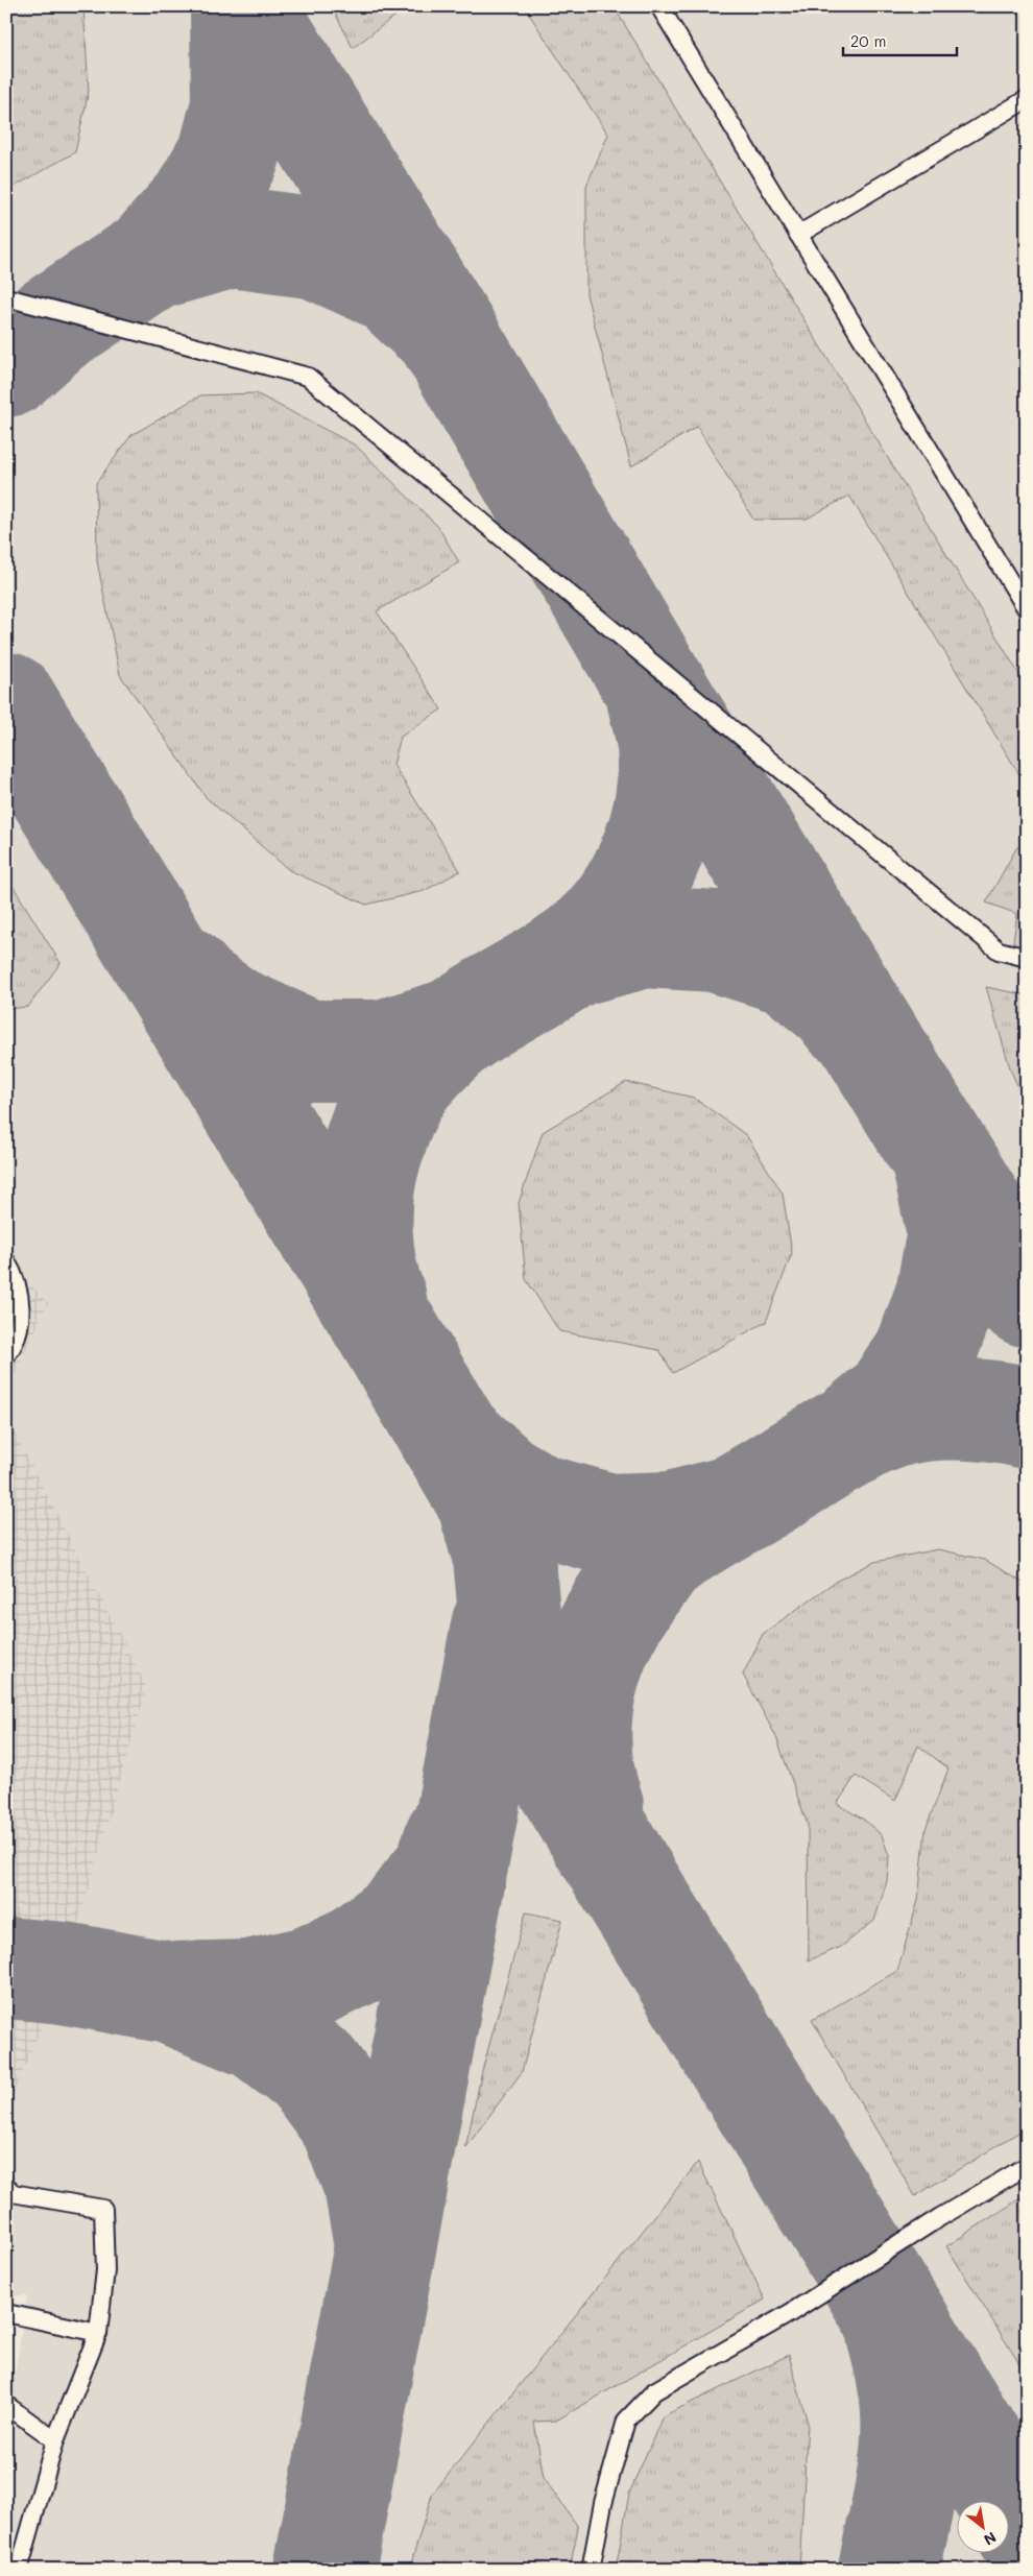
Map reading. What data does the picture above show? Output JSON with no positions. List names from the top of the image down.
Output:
{
  "scale_bar": "20 m",
  "north": "bottom right"
}
